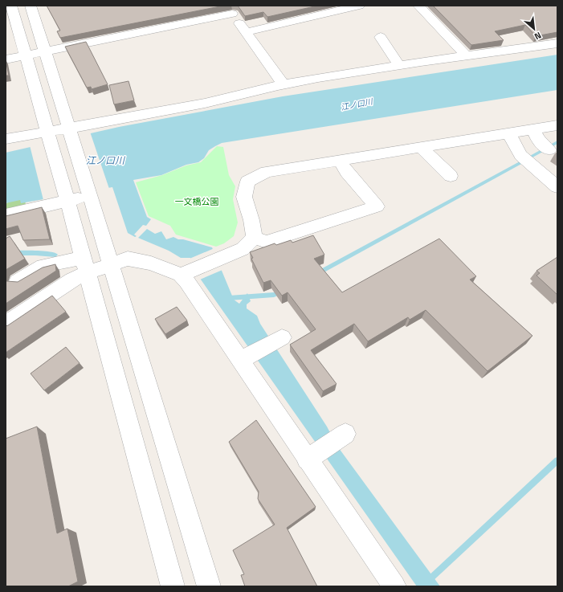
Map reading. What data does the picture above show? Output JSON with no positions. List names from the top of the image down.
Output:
{
  "water": ["江ノ口川"],
  "parks": ["一文橋公園"],
  "north": "bottom right"
}
